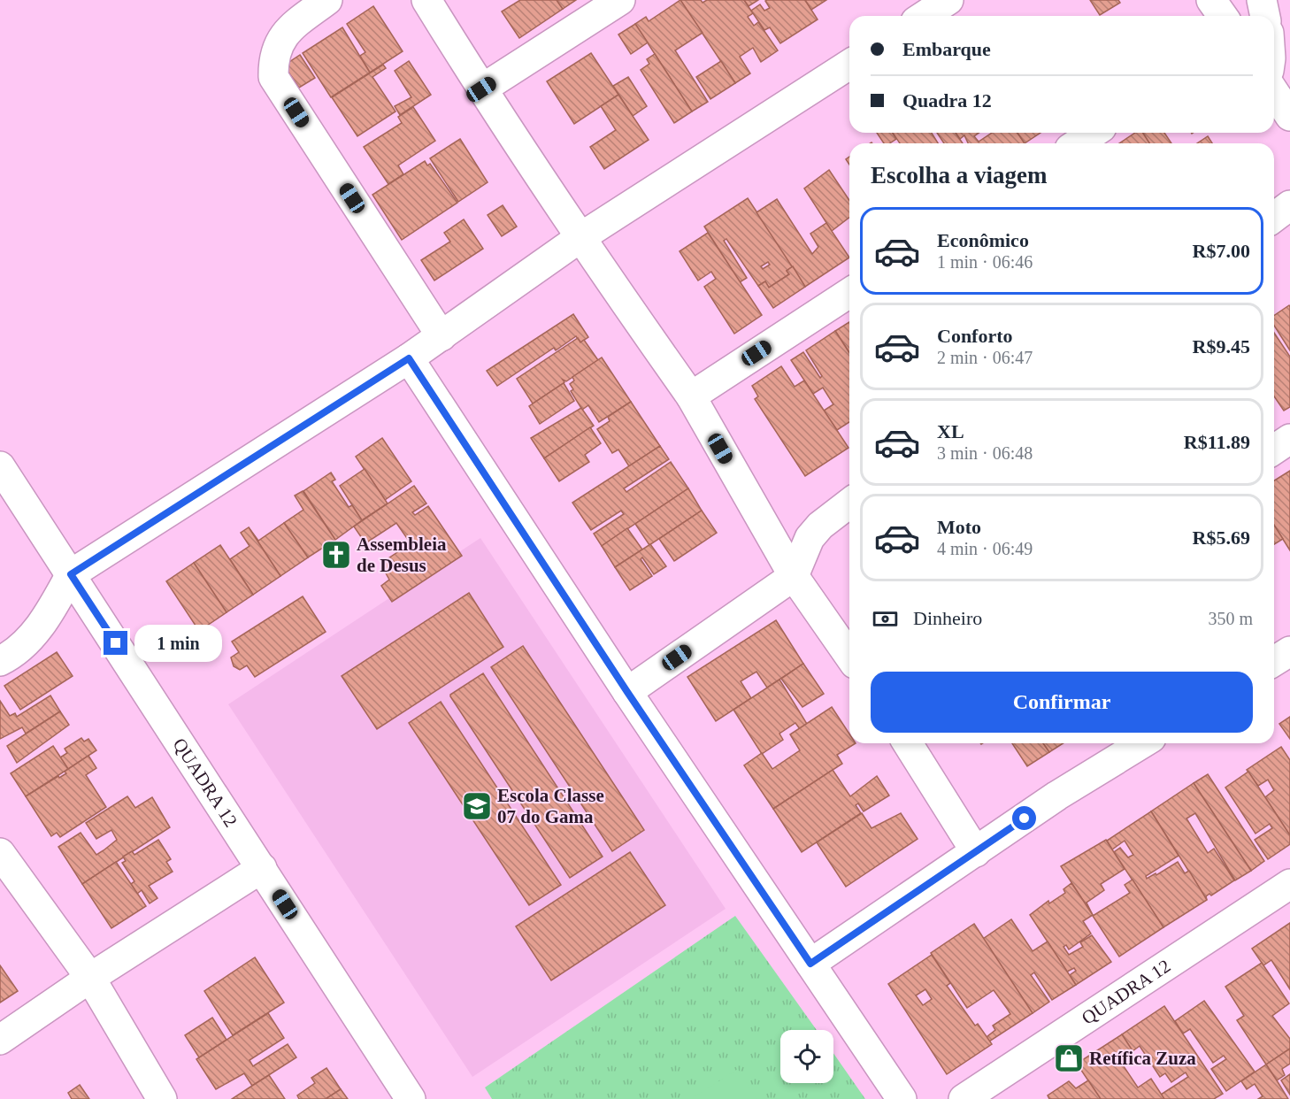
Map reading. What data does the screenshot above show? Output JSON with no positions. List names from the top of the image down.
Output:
{
  "streets": {
    "street": ["QUADRA 12"]
  },
  "places": {
    "church": ["Assembleia de Desus"],
    "school or university": ["Escola Classe 07 do Gama"],
    "shop": ["Retífica Zuza"]
  },
  "page": {
    "banner": ["Embarque", "Quadra 12"],
    "heading": "Escolha a viagem",
    "list": [
      {
        "name": "Econômico",
        "note": "1 min · 06:46",
        "value": "R$7.00"
      },
      {
        "name": "Conforto",
        "note": "2 min · 06:47",
        "value": "R$9.45"
      },
      {
        "name": "XL",
        "note": "3 min · 06:48",
        "value": "R$11.89"
      },
      {
        "name": "Moto",
        "note": "4 min · 06:49",
        "value": "R$5.69"
      }
    ],
    "pay": ["Dinheiro", "350 m"],
    "bubble": "1 min",
    "buttons": "Confirmar"
  }
}
